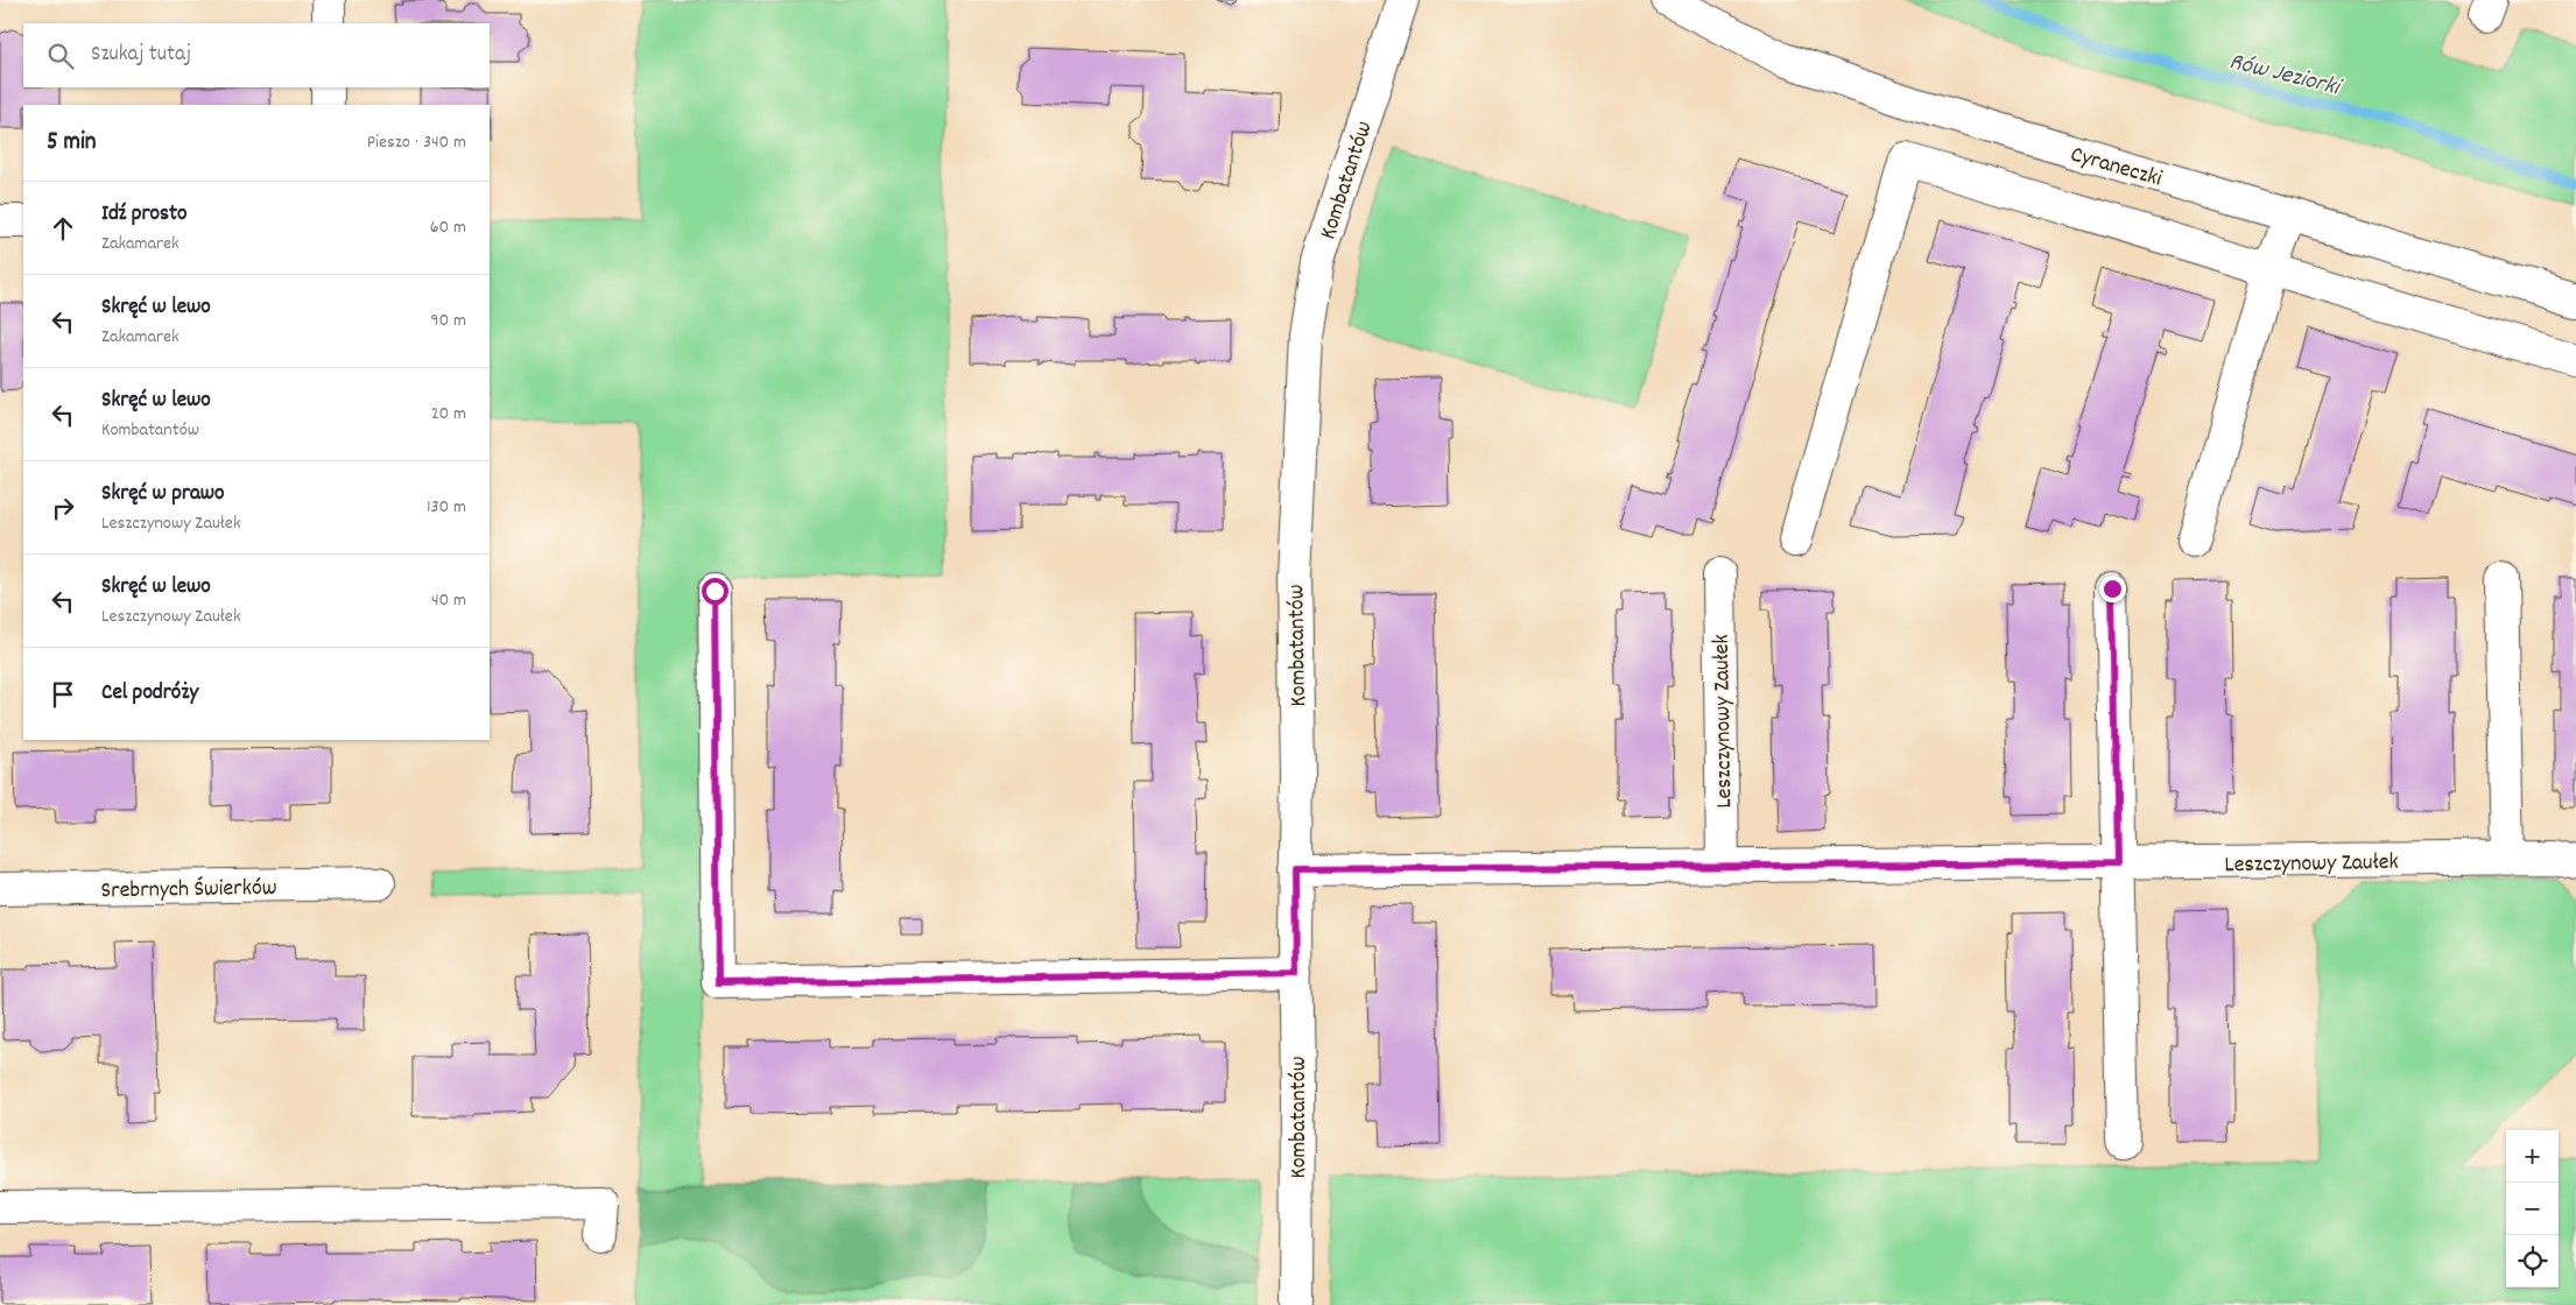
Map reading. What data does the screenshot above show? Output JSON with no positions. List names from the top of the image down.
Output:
{
  "streets": {
    "street": [
      "Cyraneczki",
      "Kombatantów",
      "Leszczynowy Zaułek",
      "Srebrnych Świerków"
    ]
  },
  "crossings": [
    ["Kombatantów", "Leszczynowy Zaułek"]
  ],
  "water": ["Rów Jeziorki"],
  "page": {
    "search": "Szukaj tutaj",
    "heading": ["5 min", "Pieszo · 340 m"],
    "list": [
      ["Idź prosto", "Zakamarek", "60 m"],
      ["Skręć w lewo", "Zakamarek", "90 m"],
      ["Skręć w lewo", "Kombatantów", "20 m"],
      ["Skręć w prawo", "Leszczynowy Zaułek", "130 m"],
      ["Skręć w lewo", "Leszczynowy Zaułek", "40 m"],
      "Cel podróży"
    ],
    "map_buttons": ["+", "−"]
  }
}
